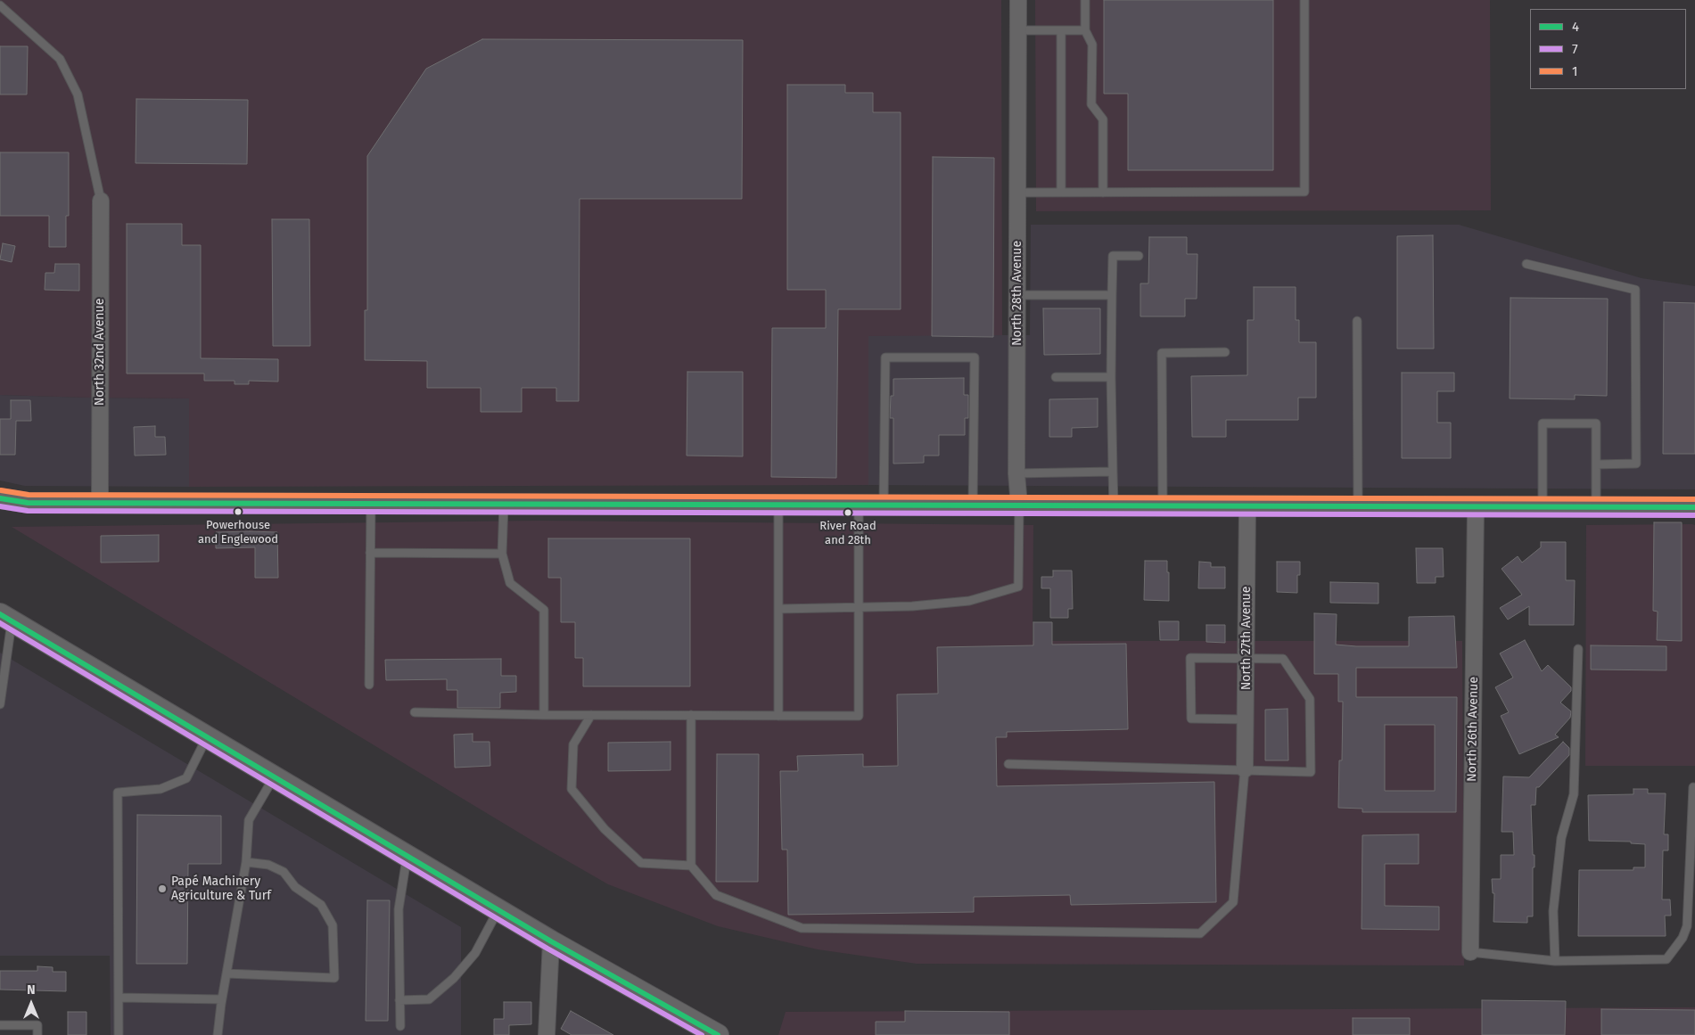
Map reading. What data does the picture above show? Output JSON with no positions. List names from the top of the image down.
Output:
{
  "streets": {
    "street": [
      "North 28th Avenue",
      "North 32nd Avenue",
      "North 27th Avenue",
      "North 26th Avenue"
    ]
  },
  "places": ["Powerhouse and Englewood", "River Road and 28th", "Papé Machinery Agriculture & Turf"],
  "lines": ["transit line 1", "transit line 4", "transit line 7"],
  "legend": ["4", "7", "1"],
  "north": "top"
}
